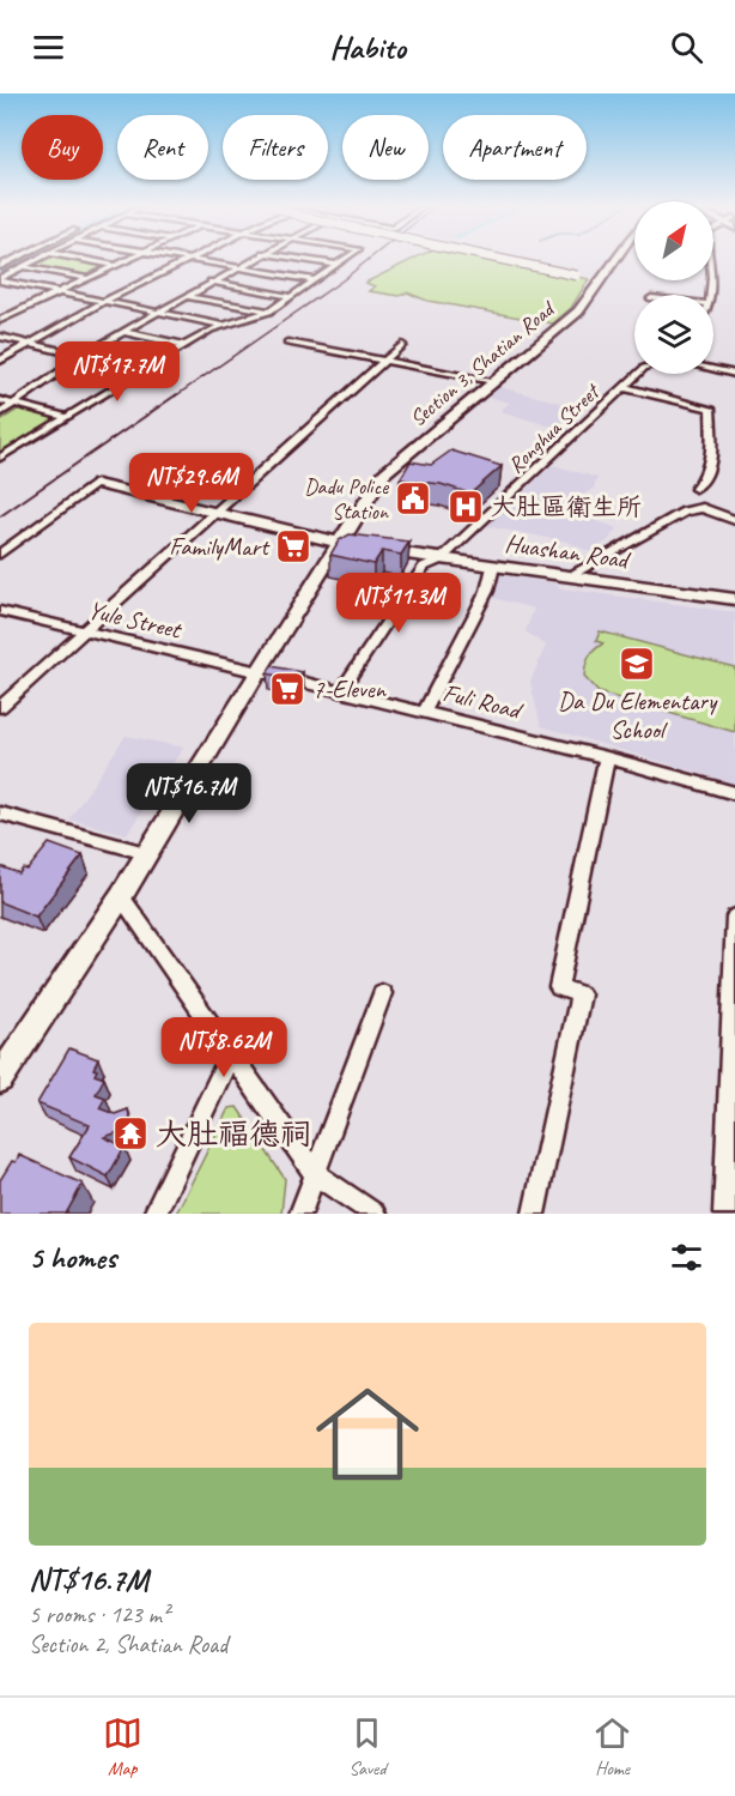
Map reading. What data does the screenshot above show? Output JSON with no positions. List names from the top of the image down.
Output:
{
  "streets": {
    "street": [
      "Section 3, Shatian Road",
      "Ronghua Street",
      "Huashan Road",
      "Yule Street",
      "Fuli Road"
    ]
  },
  "crossings": [
    ["Section 3, Shatian Road", "Huashan Road"],
    ["Section 3, Shatian Road", "Yule Street"],
    ["Section 3, Shatian Road", "Fuli Road"],
    ["Ronghua Street", "Huashan Road"],
    ["Ronghua Street", "Fuli Road"],
    ["Yule Street", "Fuli Road"]
  ],
  "places": {
    "public building": ["Dadu Police Station"],
    "hospital": ["大肚區衛生所"],
    "supermarket": ["FamilyMart", "7-Eleven"],
    "school or university": ["Da Du Elementary School"],
    "temple": ["大肚福德祠"]
  },
  "north": "top right",
  "page": {
    "header": "Habito",
    "chip": [
      "Buy",
      "Rent",
      "Filters",
      "New",
      "Apartment"
    ],
    "price": [
      "NT$17.7M",
      "NT$29.6M",
      "NT$11.3M",
      "NT$16.7M",
      "NT$8.62M"
    ],
    "heading": "5 homes",
    "list": [
      {
        "name": "NT$16.7M",
        "note": "5 rooms · 123 m² · Section 2, Shatian Road"
      }
    ],
    "tabs": ["Map", "Saved", "Home"]
  }
}
